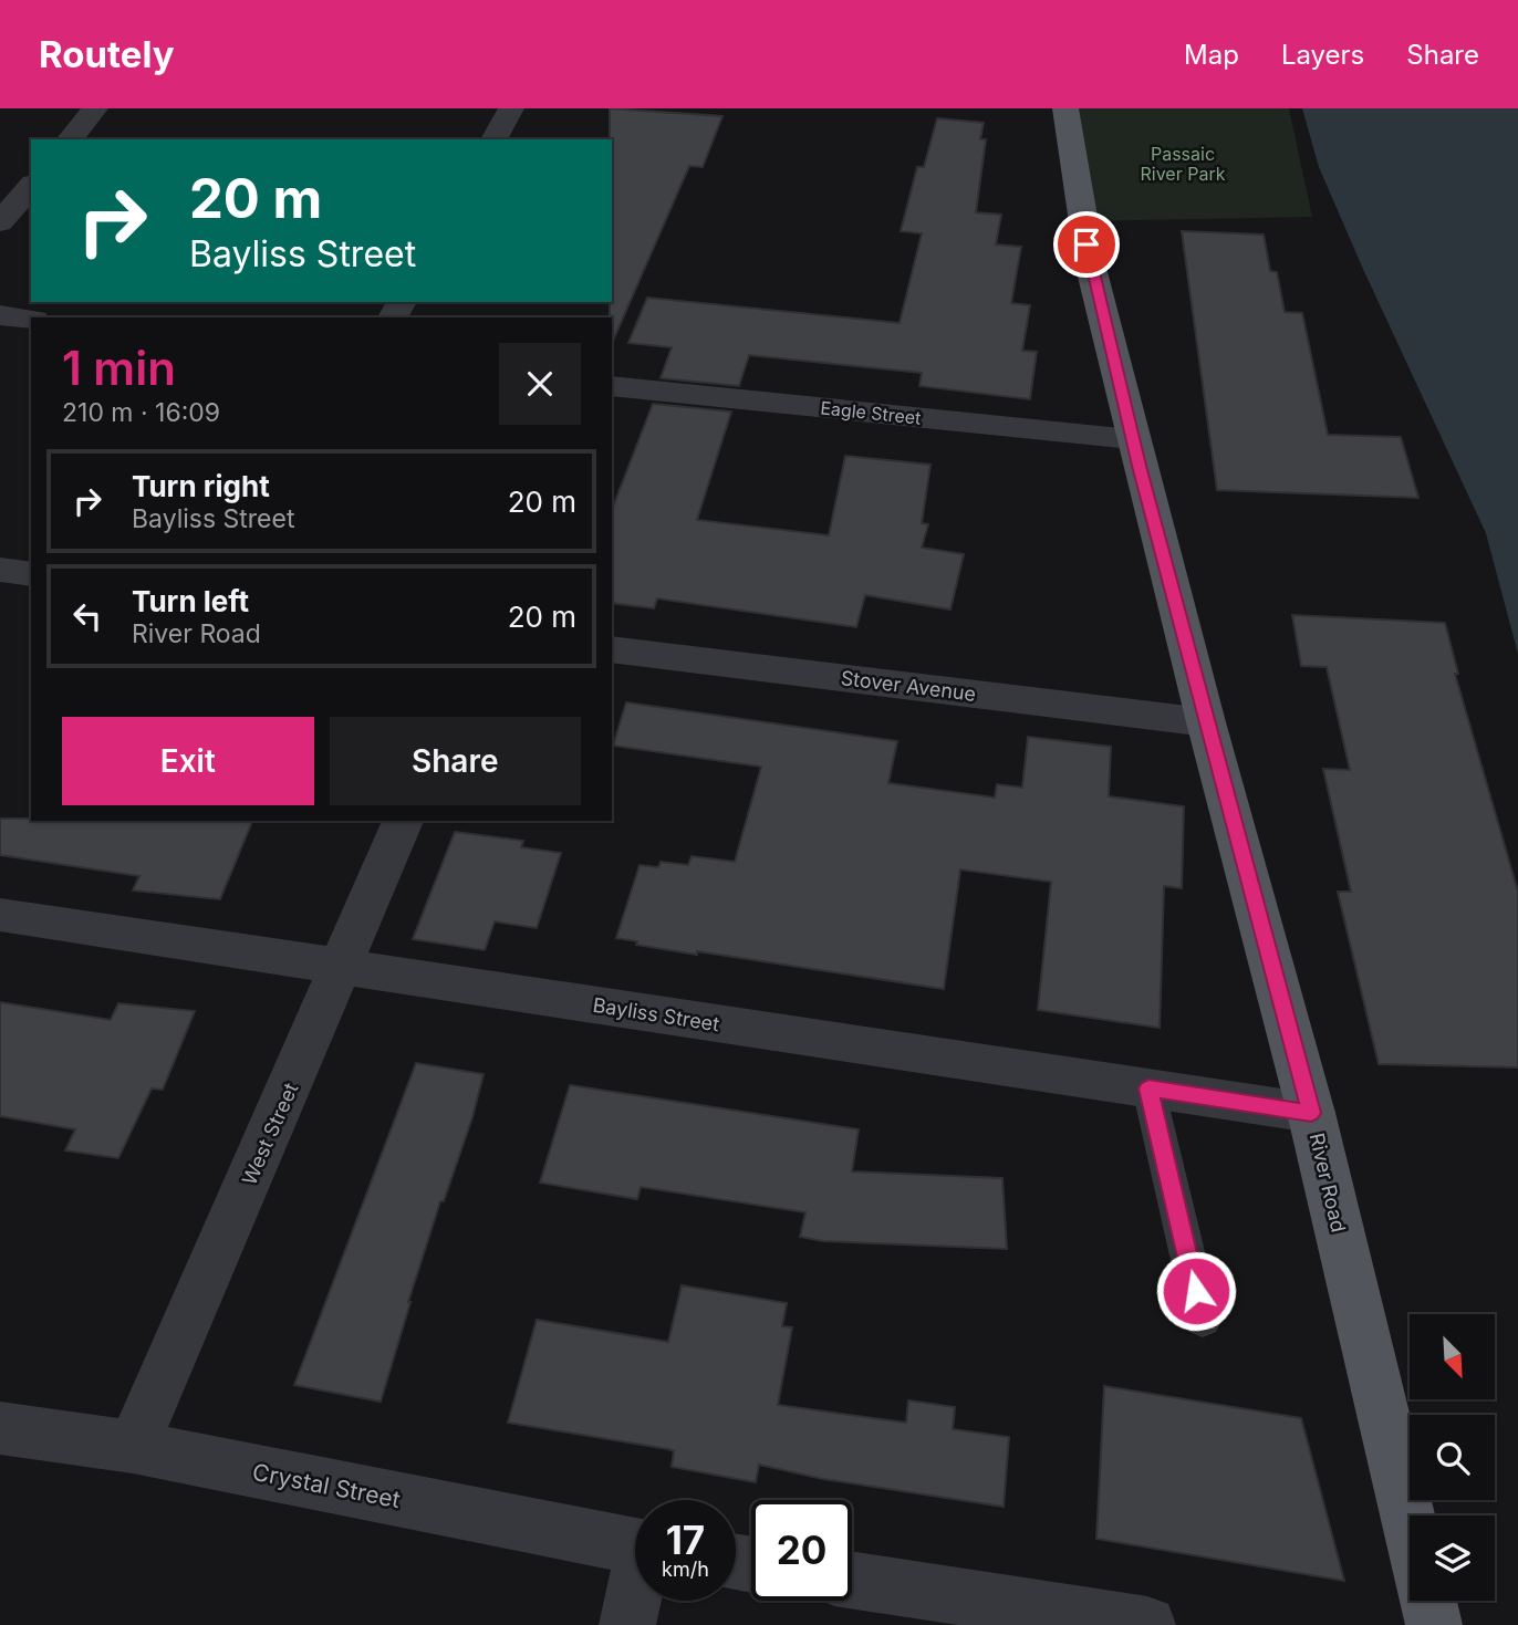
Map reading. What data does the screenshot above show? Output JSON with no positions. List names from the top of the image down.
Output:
{
  "streets": {
    "main road": ["River Road"],
    "street": [
      "Eagle Street",
      "Stover Avenue",
      "Bayliss Street",
      "West Street",
      "Crystal Street"
    ]
  },
  "crossings": [
    ["Eagle Street", "River Road"],
    ["Stover Avenue", "River Road"],
    ["Bayliss Street", "West Street"],
    ["Bayliss Street", "River Road"],
    ["West Street", "Crystal Street"]
  ],
  "parks": ["Passaic River Park"],
  "north": "bottom right",
  "page": {
    "header": "Routely",
    "nav": ["Map", "Layers", "Share"],
    "turn": ["20 m", "Bayliss Street"],
    "heading": ["1 min", "210 m · 16:09"],
    "list": [
      {
        "name": "Turn right",
        "note": "Bayliss Street",
        "value": "20 m"
      },
      {
        "name": "Turn left",
        "note": "River Road",
        "value": "20 m"
      }
    ],
    "buttons": ["Exit", "Share"],
    "speed": "17 km/h",
    "limit": "20"
  }
}
